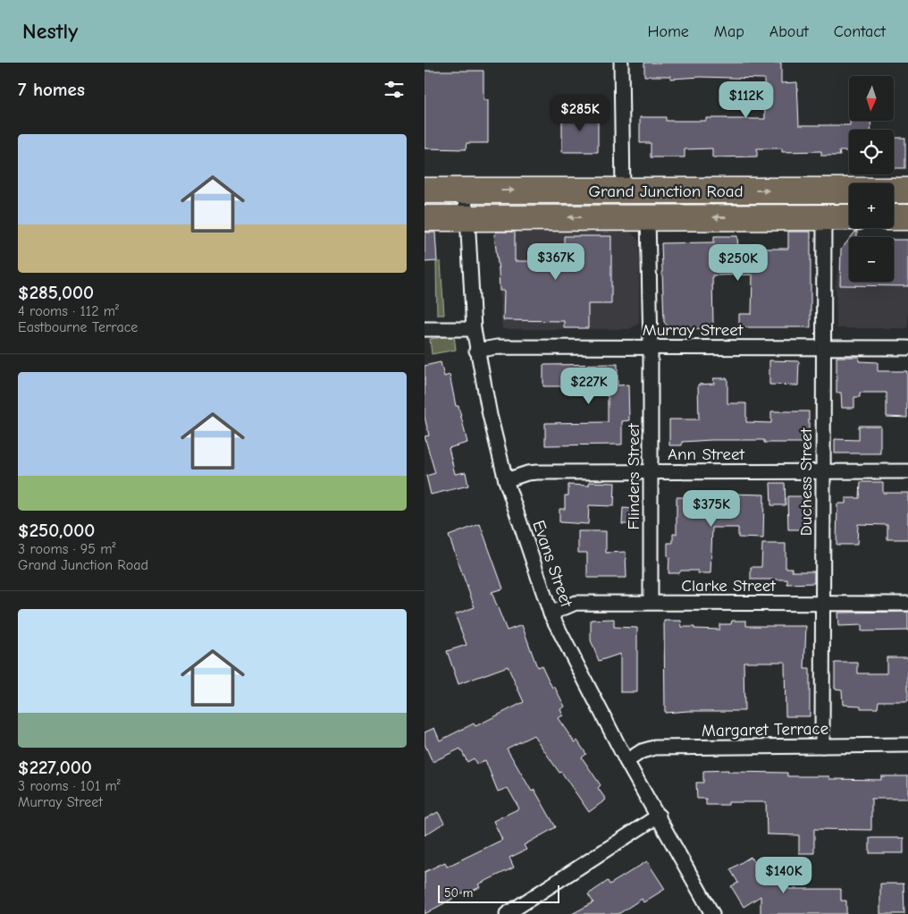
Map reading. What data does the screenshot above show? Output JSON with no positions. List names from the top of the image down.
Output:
{
  "streets": {
    "highway": ["Grand Junction Road"],
    "street": [
      "Murray Street",
      "Ann Street",
      "Flinders Street",
      "Duchess Street",
      "Evans Street",
      "Clarke Street",
      "Margaret Terrace"
    ]
  },
  "crossings": [
    ["Grand Junction Road", "Flinders Street"],
    ["Grand Junction Road", "Duchess Street"],
    ["Grand Junction Road", "Evans Street"],
    ["Murray Street", "Flinders Street"],
    ["Murray Street", "Duchess Street"],
    ["Murray Street", "Evans Street"],
    ["Ann Street", "Flinders Street"],
    ["Ann Street", "Duchess Street"],
    ["Ann Street", "Evans Street"],
    ["Flinders Street", "Clarke Street"],
    ["Duchess Street", "Clarke Street"],
    ["Duchess Street", "Margaret Terrace"],
    ["Evans Street", "Clarke Street"],
    ["Evans Street", "Margaret Terrace"]
  ],
  "scale_bar": "50 m",
  "north": "bottom",
  "page": {
    "header": "Nestly",
    "nav": [
      "Home",
      "Map",
      "About",
      "Contact"
    ],
    "heading": "7 homes",
    "map_buttons": ["+", "−"],
    "price": [
      "$112K",
      "$285K",
      "$367K",
      "$250K",
      "$227K",
      "$375K",
      "$140K"
    ],
    "list": [
      {
        "name": "$285,000",
        "note": "4 rooms · 112 m² · Eastbourne Terrace"
      },
      {
        "name": "$250,000",
        "note": "3 rooms · 95 m² · Grand Junction Road"
      },
      {
        "name": "$227,000",
        "note": "3 rooms · 101 m² · Murray Street"
      }
    ],
    "scale": "50 m"
  }
}
